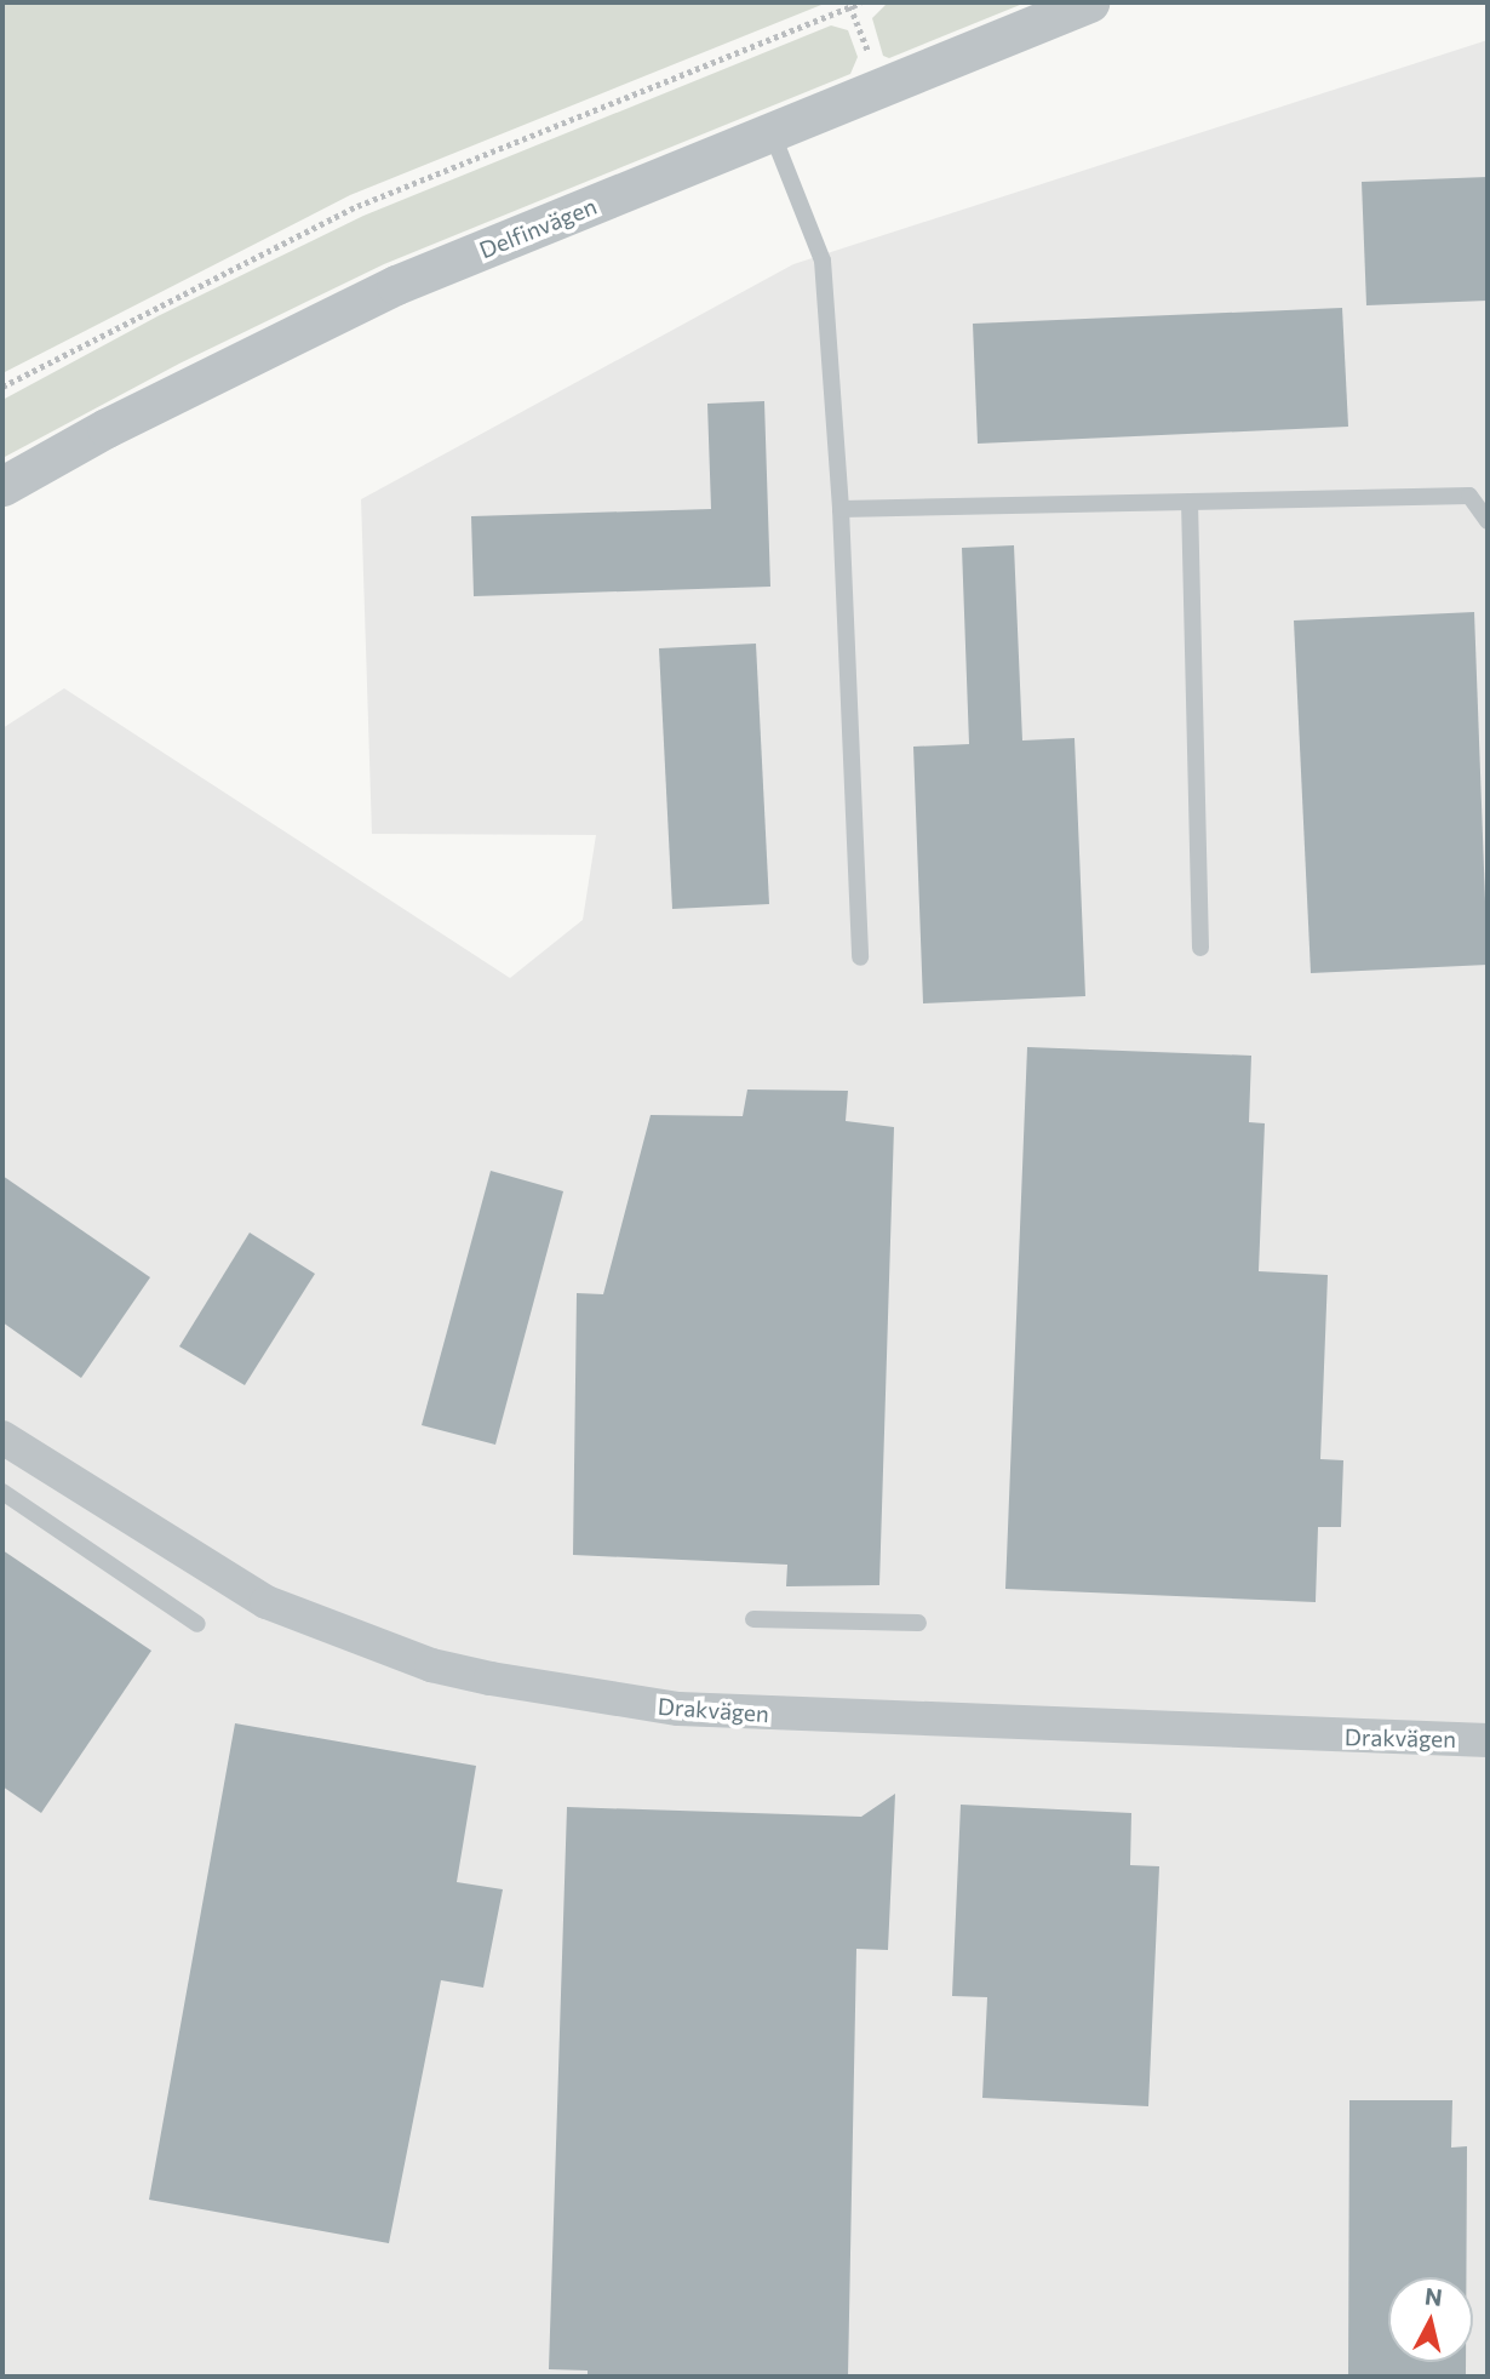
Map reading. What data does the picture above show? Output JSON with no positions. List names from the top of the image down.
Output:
{
  "streets": {
    "street": ["Delfinvägen", "Drakvägen"]
  },
  "north": "top"
}
